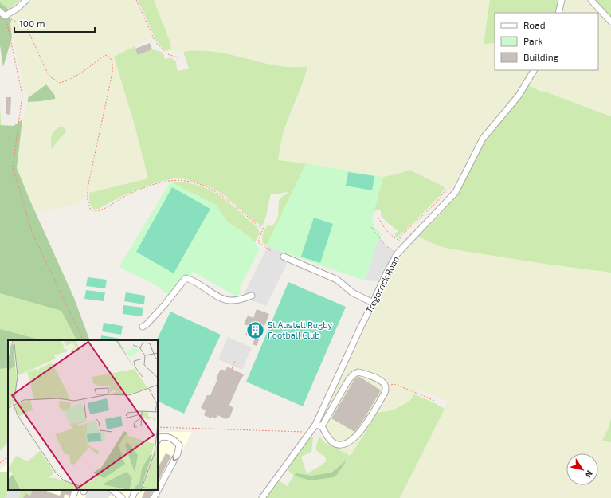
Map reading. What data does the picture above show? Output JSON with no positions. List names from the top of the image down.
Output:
{
  "streets": {
    "street": ["Tregorrick Road"]
  },
  "places": {
    "building": ["St Austell Rugby Football Club"]
  },
  "legend": ["Road", "Park", "Building"],
  "scale_bar": "100 m",
  "north": "bottom right"
}
